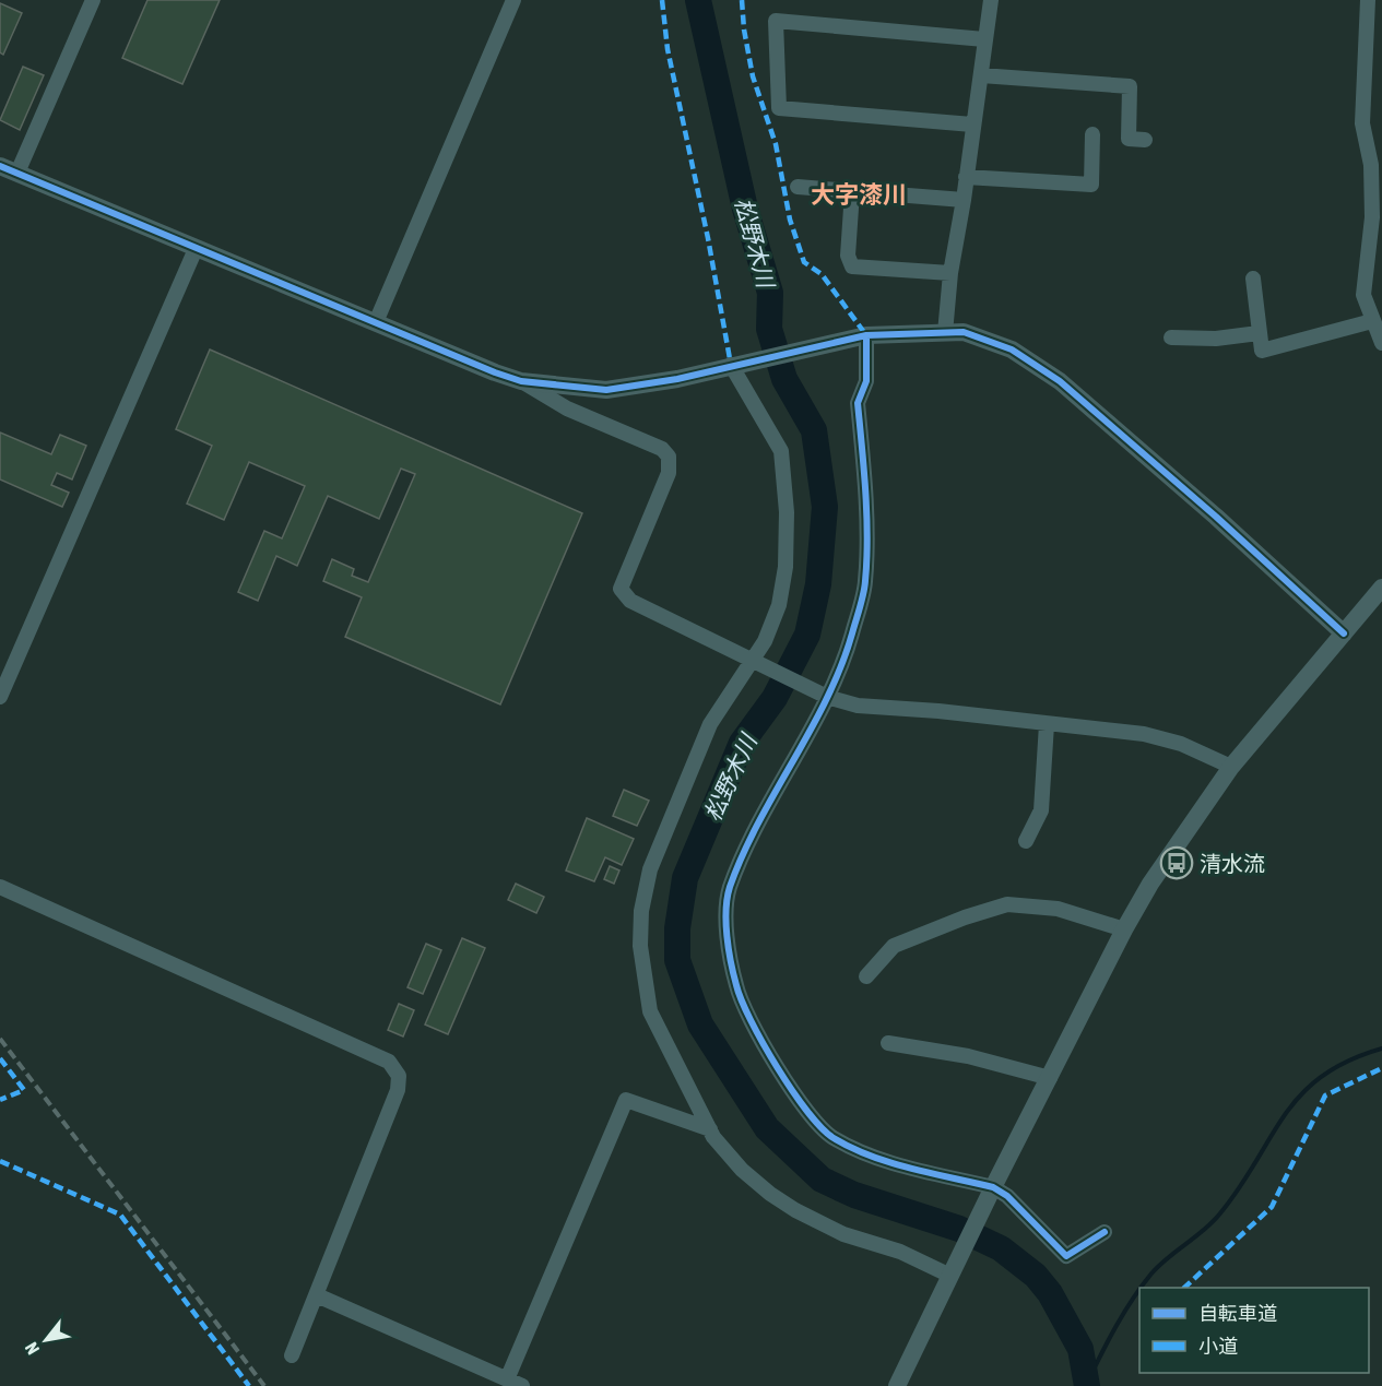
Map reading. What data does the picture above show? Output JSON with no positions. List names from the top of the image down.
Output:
{
  "districts": ["大字漆川"],
  "water": ["松野木川"],
  "places": {
    "bus stop": ["清水流"]
  },
  "legend": ["自転車道", "小道"],
  "north": "bottom left"
}
